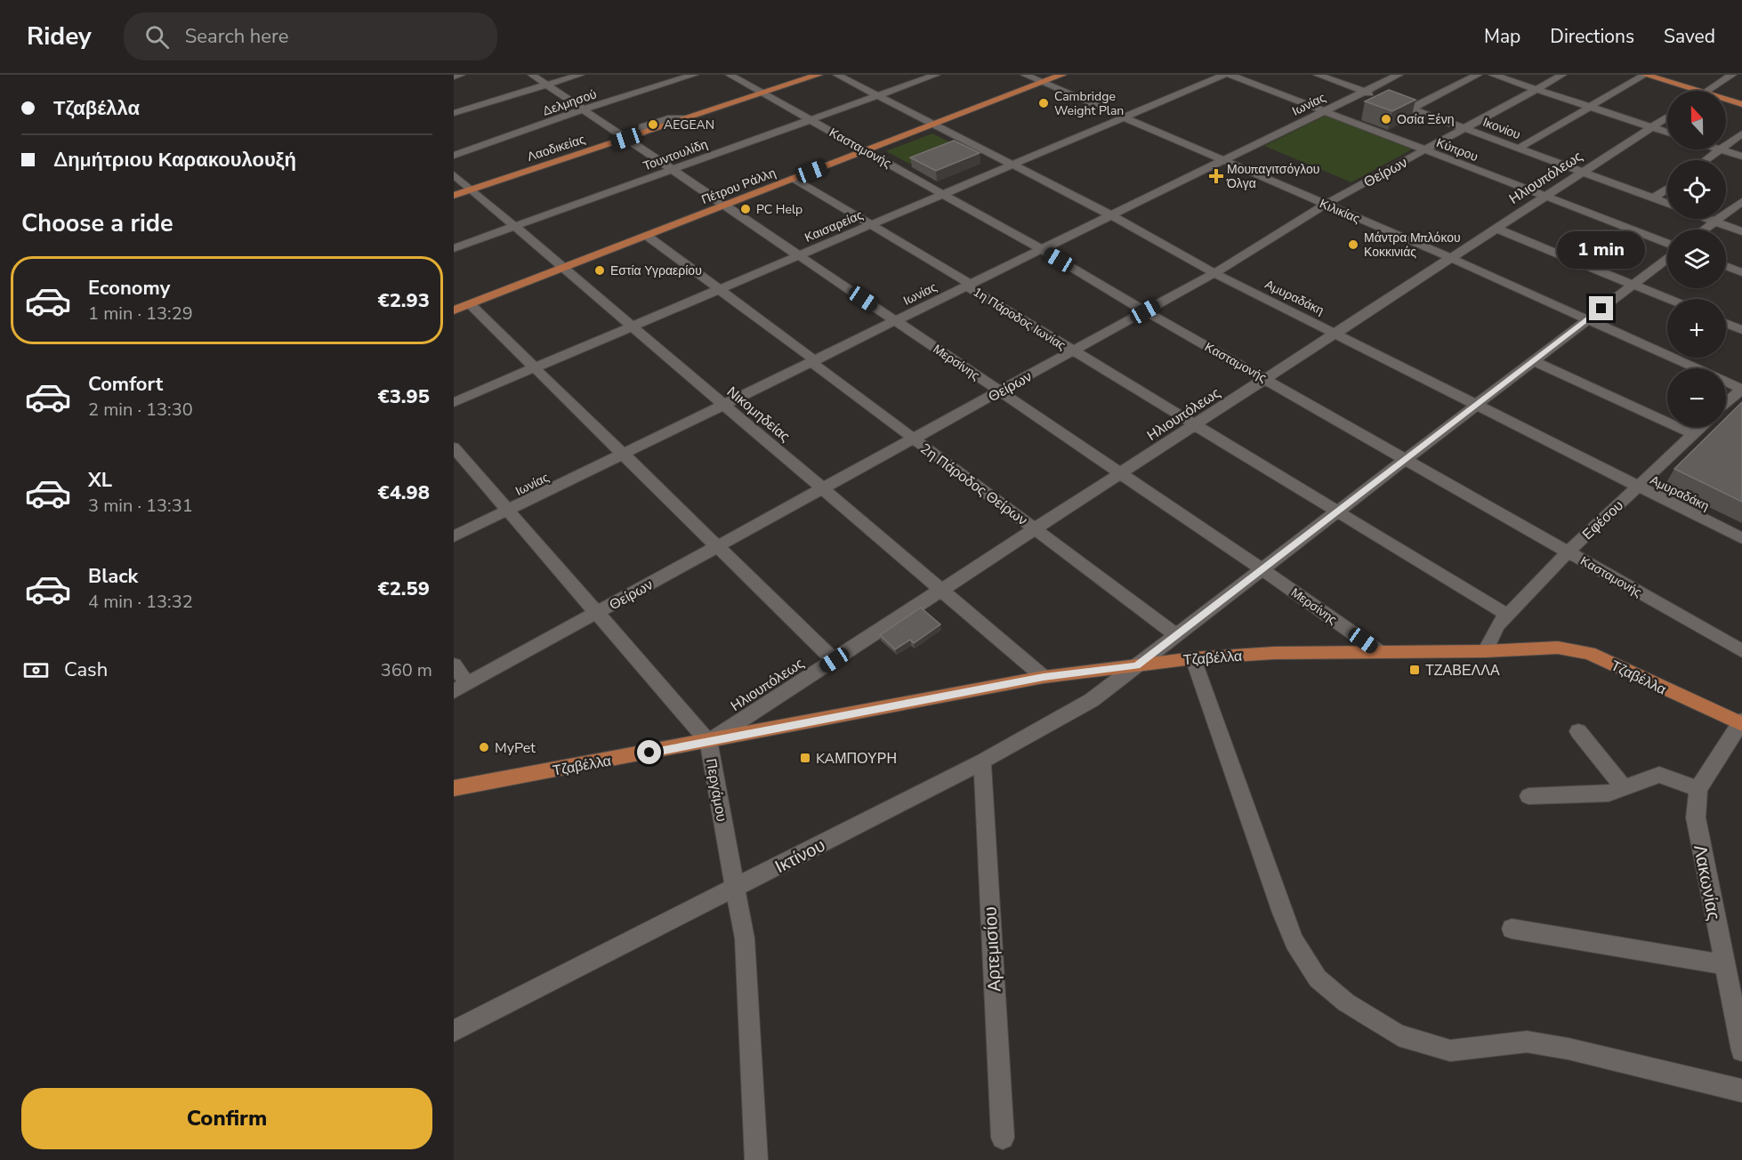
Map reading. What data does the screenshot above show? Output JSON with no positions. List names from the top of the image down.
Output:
{
  "streets": {
    "main road": ["Λαοδικείας", "Πέτρου Ράλλη", "Τζαβέλλα"],
    "street": [
      "Δελμησού",
      "Ιωνίας",
      "Ικονίου",
      "Κασταμονής",
      "Κύπρου",
      "Τουντουλίδη",
      "Θείρων",
      "Ηλιουπόλεως",
      "Κιλικίας",
      "Καισαρείας",
      "Αμυραδάκη",
      "1η Πάροδος Ιωνίας",
      "Μερσίνης",
      "Νικομηδείας",
      "2η Πάροδος Θείρων",
      "Εφέσου",
      "Περγάμου",
      "Ικτίνου",
      "Λακωνίας",
      "Αρτεμισίου"
    ]
  },
  "crossings": [
    ["Δελμησού", "Μερσίνης"],
    ["Ιωνίας", "Ικονίου"],
    ["Ιωνίας", "Κασταμονής"],
    ["Ιωνίας", "Κύπρου"],
    ["Ιωνίας", "Κιλικίας"],
    ["Ιωνίας", "Αμυραδάκη"],
    ["Ιωνίας", "1η Πάροδος Ιωνίας"],
    ["Ιωνίας", "Μερσίνης"],
    ["Ιωνίας", "Νικομηδείας"],
    ["Ιωνίας", "2η Πάροδος Θείρων"],
    ["Ιωνίας", "Περγάμου"],
    ["Ικονίου", "Θείρων"],
    ["Ικονίου", "Ηλιουπόλεως"],
    ["Λαοδικείας", "Κασταμονής"],
    ["Λαοδικείας", "Μερσίνης"],
    ["Λαοδικείας", "Νικομηδείας"],
    ["Κασταμονής", "Τουντουλίδη"],
    ["Κασταμονής", "Θείρων"],
    ["Κασταμονής", "Ηλιουπόλεως"],
    ["Κασταμονής", "Πέτρου Ράλλη"],
    ["Κασταμονής", "Καισαρείας"],
    ["Κασταμονής", "Εφέσου"],
    ["Κασταμονής", "Ικτίνου"],
    ["Κύπρου", "Θείρων"],
    ["Κύπρου", "Ηλιουπόλεως"],
    ["Τουντουλίδη", "Αμυραδάκη"],
    ["Τουντουλίδη", "Μερσίνης"],
    ["Τουντουλίδη", "Νικομηδείας"],
    ["Θείρων", "Κιλικίας"],
    ["Θείρων", "Αμυραδάκη"],
    ["Θείρων", "1η Πάροδος Ιωνίας"],
    ["Θείρων", "Μερσίνης"],
    ["Θείρων", "Νικομηδείας"],
    ["Θείρων", "2η Πάροδος Θείρων"],
    ["Θείρων", "Περγάμου"],
    ["Ηλιουπόλεως", "Κιλικίας"],
    ["Ηλιουπόλεως", "Αμυραδάκη"],
    ["Ηλιουπόλεως", "1η Πάροδος Ιωνίας"],
    ["Ηλιουπόλεως", "Μερσίνης"],
    ["Ηλιουπόλεως", "Νικομηδείας"],
    ["Ηλιουπόλεως", "2η Πάροδος Θείρων"],
    ["Ηλιουπόλεως", "Τζαβέλλα"],
    ["Ηλιουπόλεως", "Περγάμου"],
    ["Πέτρου Ράλλη", "Κιλικίας"],
    ["Πέτρου Ράλλη", "Αμυραδάκη"],
    ["Πέτρου Ράλλη", "1η Πάροδος Ιωνίας"],
    ["Πέτρου Ράλλη", "Μερσίνης"],
    ["Πέτρου Ράλλη", "Νικομηδείας"],
    ["Πέτρου Ράλλη", "2η Πάροδος Θείρων"],
    ["Κιλικίας", "Καισαρείας"],
    ["Κιλικίας", "Ικτίνου"],
    ["Καισαρείας", "Αμυραδάκη"],
    ["Καισαρείας", "1η Πάροδος Ιωνίας"],
    ["Καισαρείας", "Μερσίνης"],
    ["Καισαρείας", "Νικομηδείας"],
    ["Καισαρείας", "2η Πάροδος Θείρων"],
    ["Αμυραδάκη", "Εφέσου"],
    ["Αμυραδάκη", "Ικτίνου"],
    ["1η Πάροδος Ιωνίας", "Εφέσου"],
    ["1η Πάροδος Ιωνίας", "Ικτίνου"],
    ["Μερσίνης", "Τζαβέλλα"],
    ["Μερσίνης", "Ικτίνου"],
    ["Νικομηδείας", "Τζαβέλλα"],
    ["2η Πάροδος Θείρων", "Ικτίνου"],
    ["Εφέσου", "Τζαβέλλα"],
    ["Τζαβέλλα", "Περγάμου"],
    ["Τζαβέλλα", "Ικτίνου"],
    ["Τζαβέλλα", "Λακωνίας"],
    ["Περγάμου", "Ικτίνου"],
    ["Ικτίνου", "Αρτεμισίου"]
  ],
  "places": {
    "other": [
      "Cambridge Weight Plan",
      "Οσία Ξένη",
      "AEGEAN",
      "PC Help",
      "Μάντρα Μπλόκου Κοκκινιάς",
      "Εστία Υγραερίου",
      "MyPet"
    ],
    "health": ["Μουπαγιτσόγλου Όλγα"],
    "transit": ["ΤΖΑΒΕΛΛΑ", "KAΜΠΟΥΡΗ"]
  },
  "north": "top",
  "page": {
    "header": "Ridey",
    "search": "Search here",
    "nav": ["Map", "Directions", "Saved"],
    "banner": ["Τζαβέλλα", "Δημήτριου Καρακουλουξή"],
    "map_buttons": ["+", "−"],
    "heading": "Choose a ride",
    "bubble": "1 min",
    "list": [
      {
        "name": "Economy",
        "note": "1 min · 13:29",
        "value": "€2.93"
      },
      {
        "name": "Comfort",
        "note": "2 min · 13:30",
        "value": "€3.95"
      },
      {
        "name": "XL",
        "note": "3 min · 13:31",
        "value": "€4.98"
      },
      {
        "name": "Black",
        "note": "4 min · 13:32",
        "value": "€2.59"
      }
    ],
    "pay": ["Cash", "360 m"],
    "buttons": "Confirm"
  }
}
